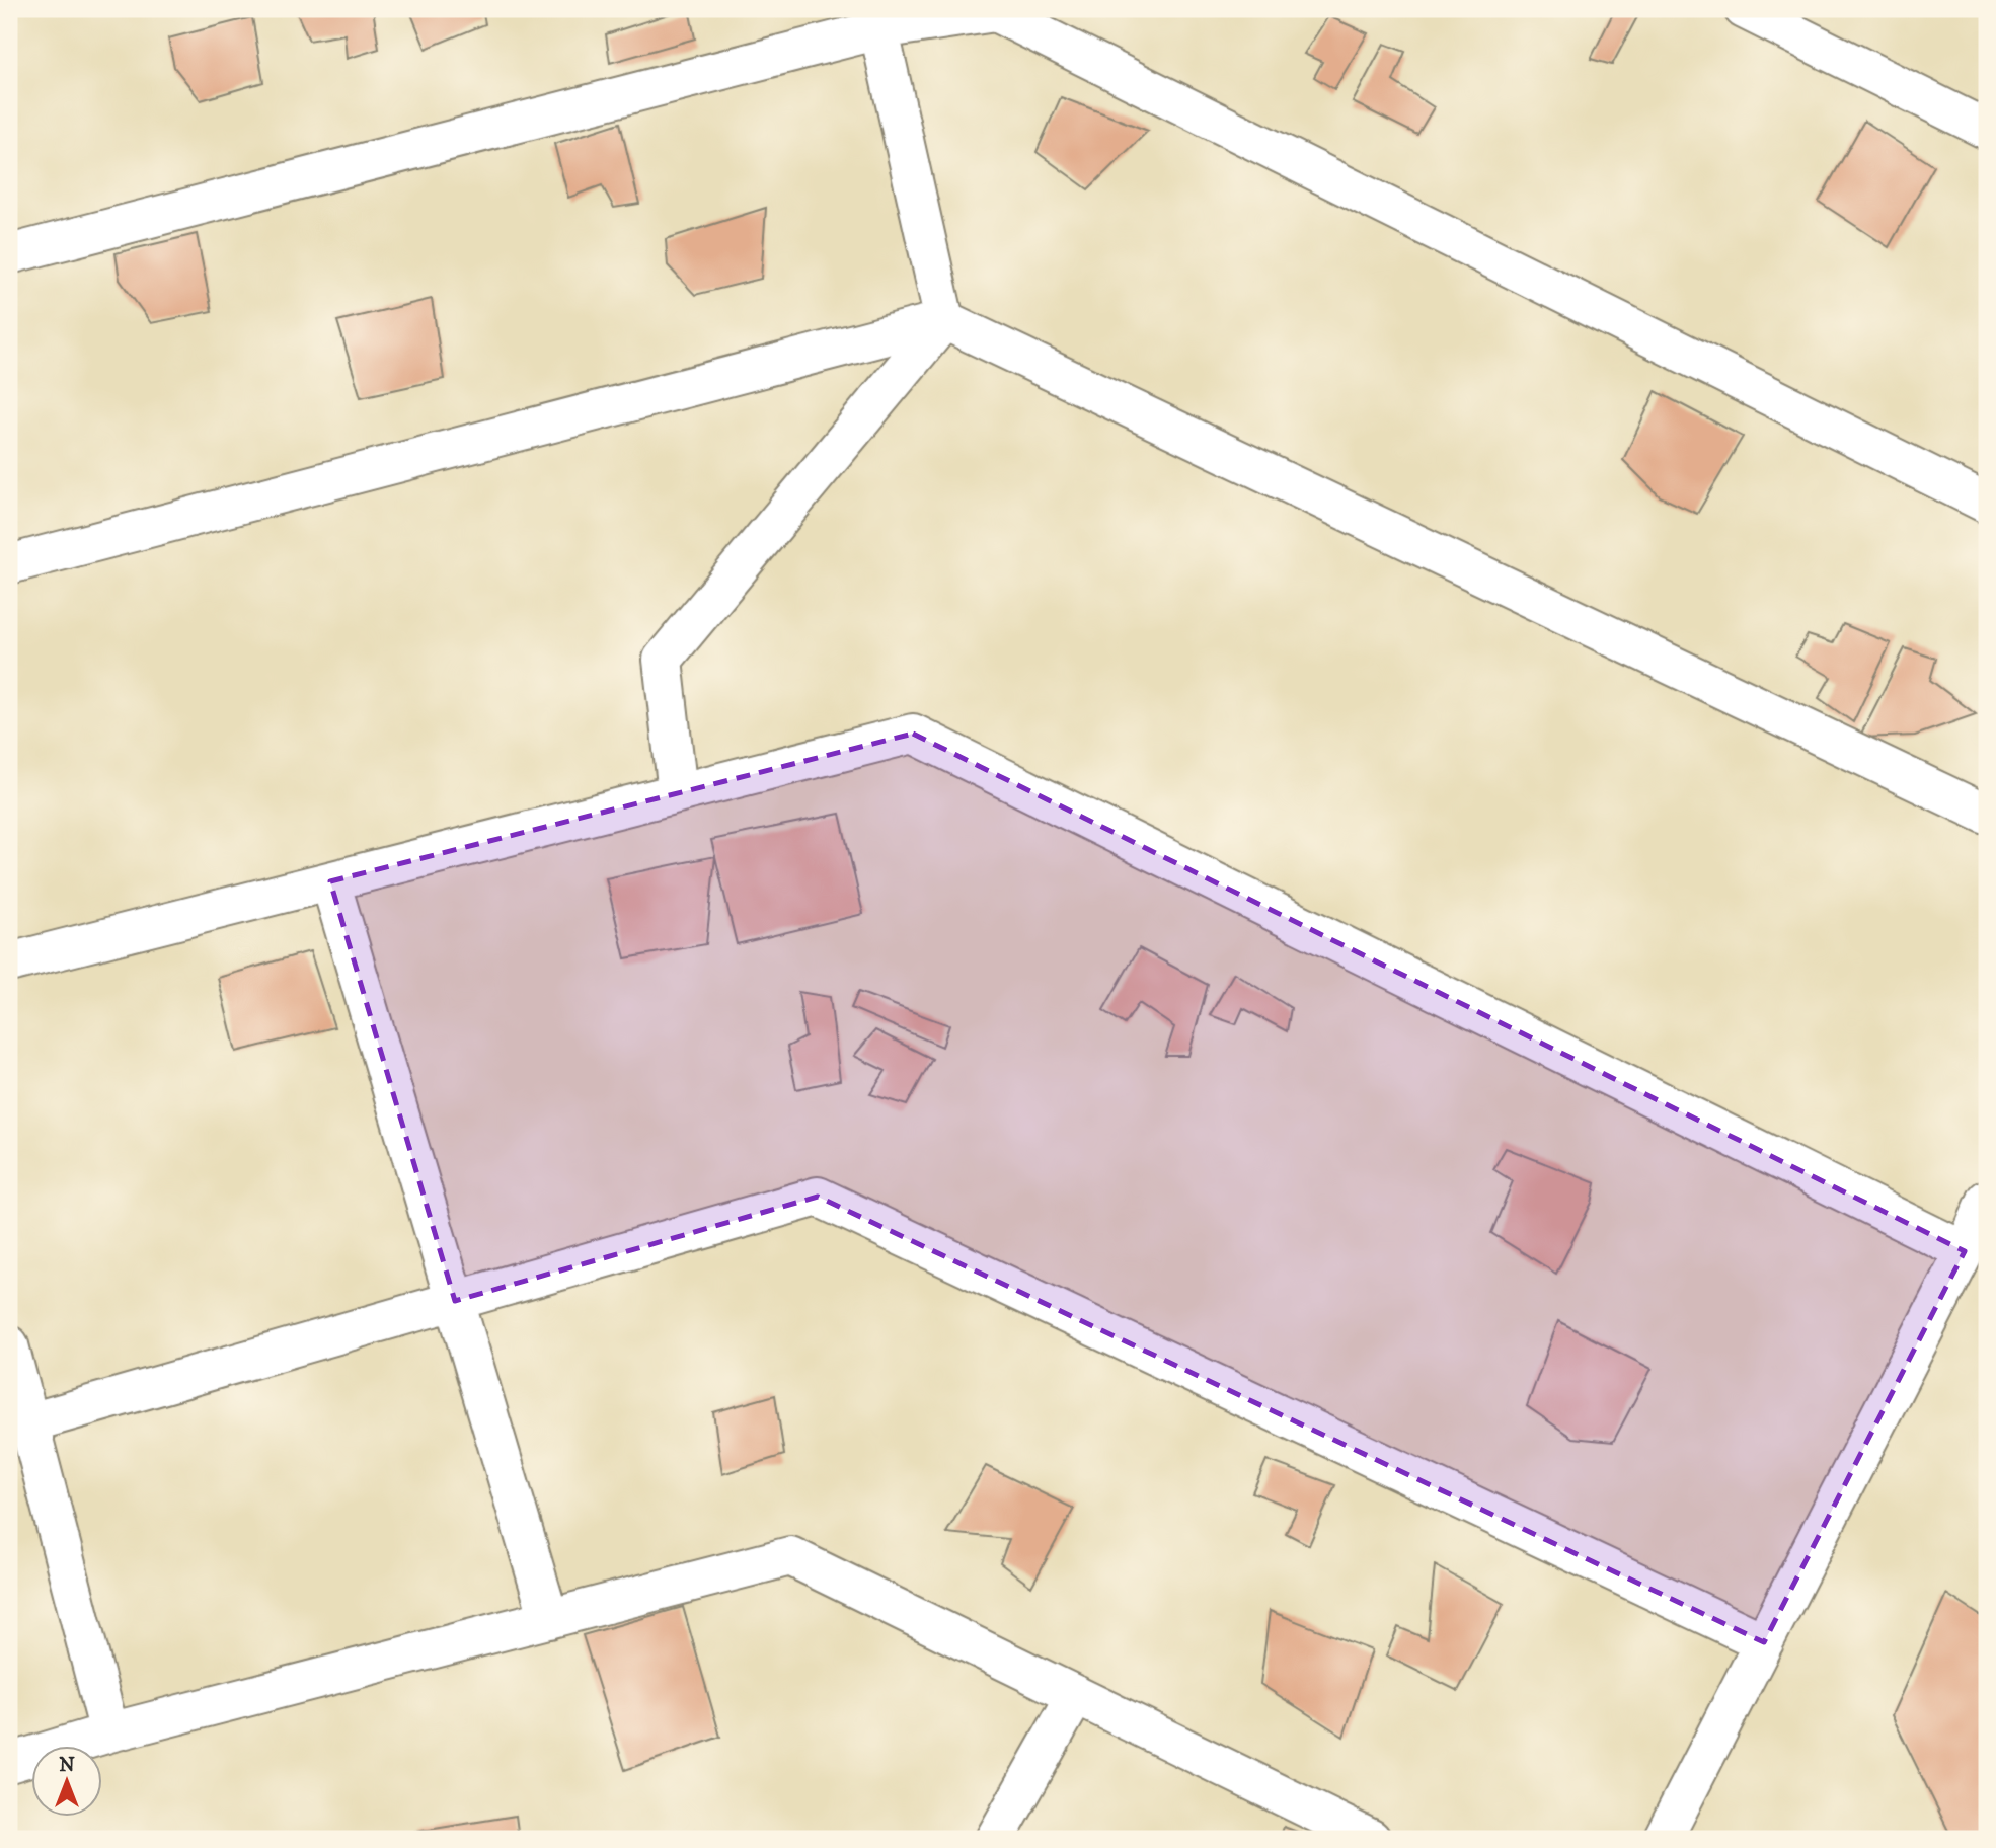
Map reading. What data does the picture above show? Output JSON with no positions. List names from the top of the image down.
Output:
{
  "north": "top"
}
